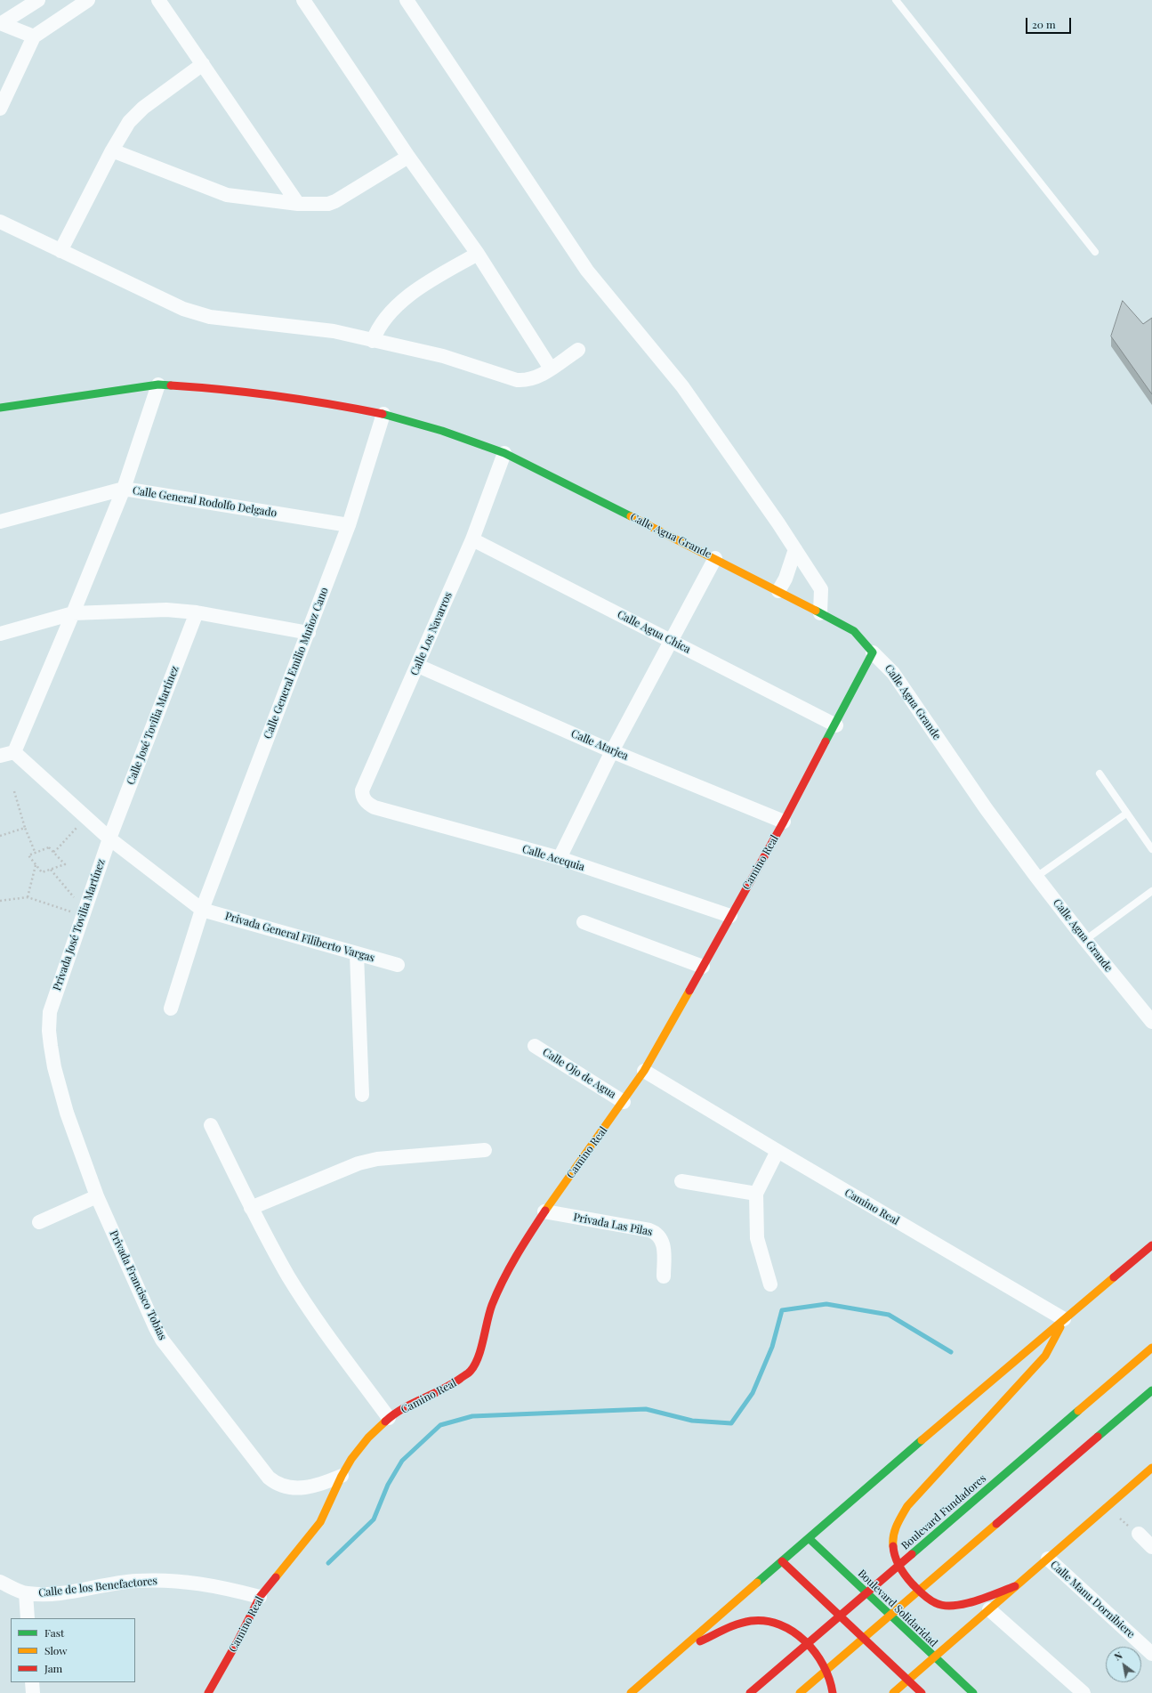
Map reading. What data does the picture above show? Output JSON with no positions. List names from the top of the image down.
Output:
{
  "streets": {
    "main road": [
      "Calle Agua Grande",
      "Camino Real",
      "Boulevard Fundadores",
      "Boulevard Solidaridad"
    ],
    "street": [
      "Calle General Rodolfo Delgado",
      "Calle Agua Chica",
      "Calle Los Navarros",
      "Calle General Emilio Muñoz Cano",
      "Calle José Tovilia Martínez",
      "Calle Atarjea",
      "Calle Acequia",
      "Privada José Tovilia Martínez",
      "Privada General Filiberto Vargas",
      "Calle Ojo de Agua",
      "Privada Las Pilas",
      "Privada Francisco Tobias",
      "Calle de los Benefactores",
      "Calle Manu Dornibiere"
    ]
  },
  "crossings": [
    ["Calle General Rodolfo Delgado", "Calle General Emilio Muñoz Cano"],
    ["Calle Agua Grande", "Calle Los Navarros"],
    ["Calle Agua Grande", "Calle General Emilio Muñoz Cano"],
    ["Calle Agua Grande", "Camino Real"],
    ["Calle Agua Chica", "Calle Los Navarros"],
    ["Calle Agua Chica", "Camino Real"],
    ["Calle Los Navarros", "Calle Atarjea"],
    ["Calle Los Navarros", "Calle Acequia"],
    ["Calle General Emilio Muñoz Cano", "Privada General Filiberto Vargas"],
    ["Calle José Tovilia Martínez", "Privada José Tovilia Martínez"],
    ["Calle Atarjea", "Camino Real"],
    ["Calle Acequia", "Camino Real"],
    ["Camino Real", "Calle Ojo de Agua"],
    ["Camino Real", "Privada Las Pilas"],
    ["Camino Real", "Privada Francisco Tobias"],
    ["Camino Real", "Calle de los Benefactores"],
    ["Privada José Tovilia Martínez", "Privada Francisco Tobias"]
  ],
  "legend": ["Fast", "Slow", "Jam"],
  "scale_bar": "20 m",
  "north": "top left"
}
